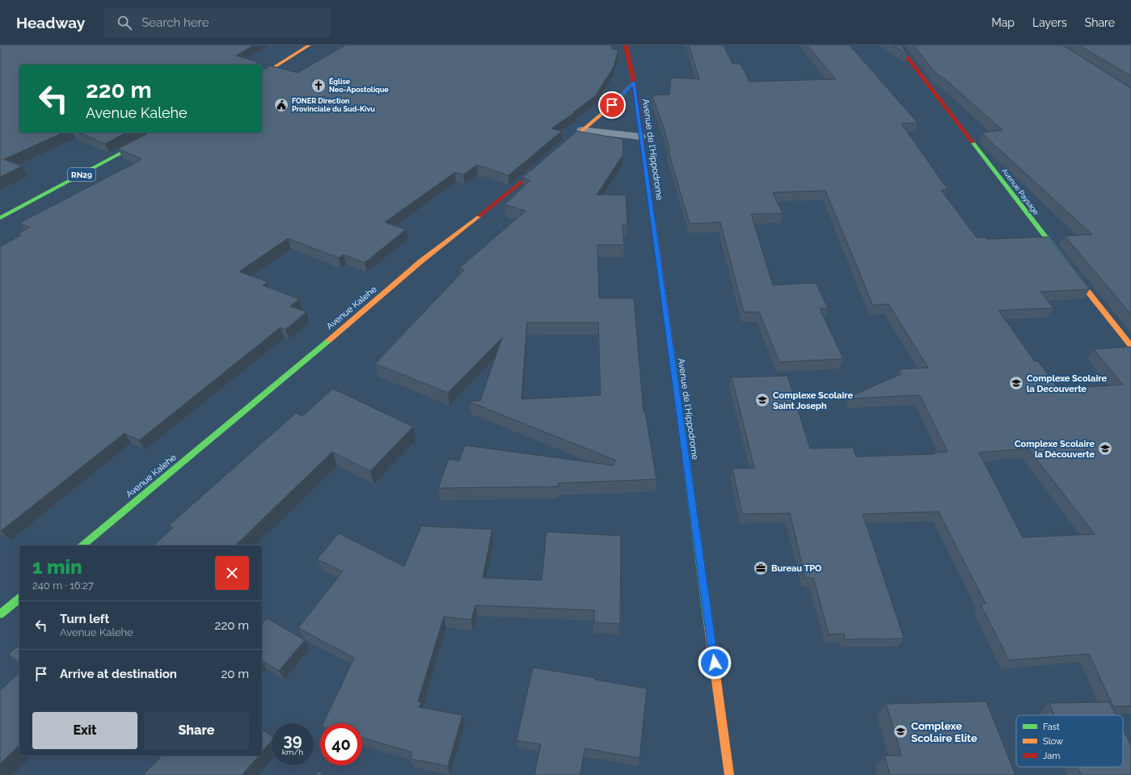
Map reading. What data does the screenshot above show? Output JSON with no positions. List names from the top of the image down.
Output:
{
  "streets": {
    "street": [
      "Avenue de l'Hippodrome",
      "RN29",
      "Avenue Paysage",
      "Avenue Kalehe"
    ]
  },
  "places": {
    "church": ["Église Neo-Apostolique"],
    "public building": ["FONER Direction Provinciale du Sud-Kivu"],
    "school or university": [
      "Complexe Scolaire la Decouverte",
      "Complexe Scolaire Saint Joseph",
      "Complexe Scolaire la Découverte",
      "Complexe Scolaire Elite"
    ],
    "office": ["Bureau TPO"]
  },
  "legend": ["Fast", "Slow", "Jam"],
  "page": {
    "header": "Headway",
    "search": "Search here",
    "nav": ["Map", "Layers", "Share"],
    "turn": ["220 m", "Avenue Kalehe"],
    "heading": ["1 min", "240 m · 16:27"],
    "list": [
      {
        "name": "Turn left",
        "note": "Avenue Kalehe",
        "value": "220 m"
      },
      {
        "name": "Arrive at destination",
        "value": "20 m"
      }
    ],
    "buttons": ["Exit", "Share"],
    "speed": "39 km/h",
    "limit": "40"
  }
}
